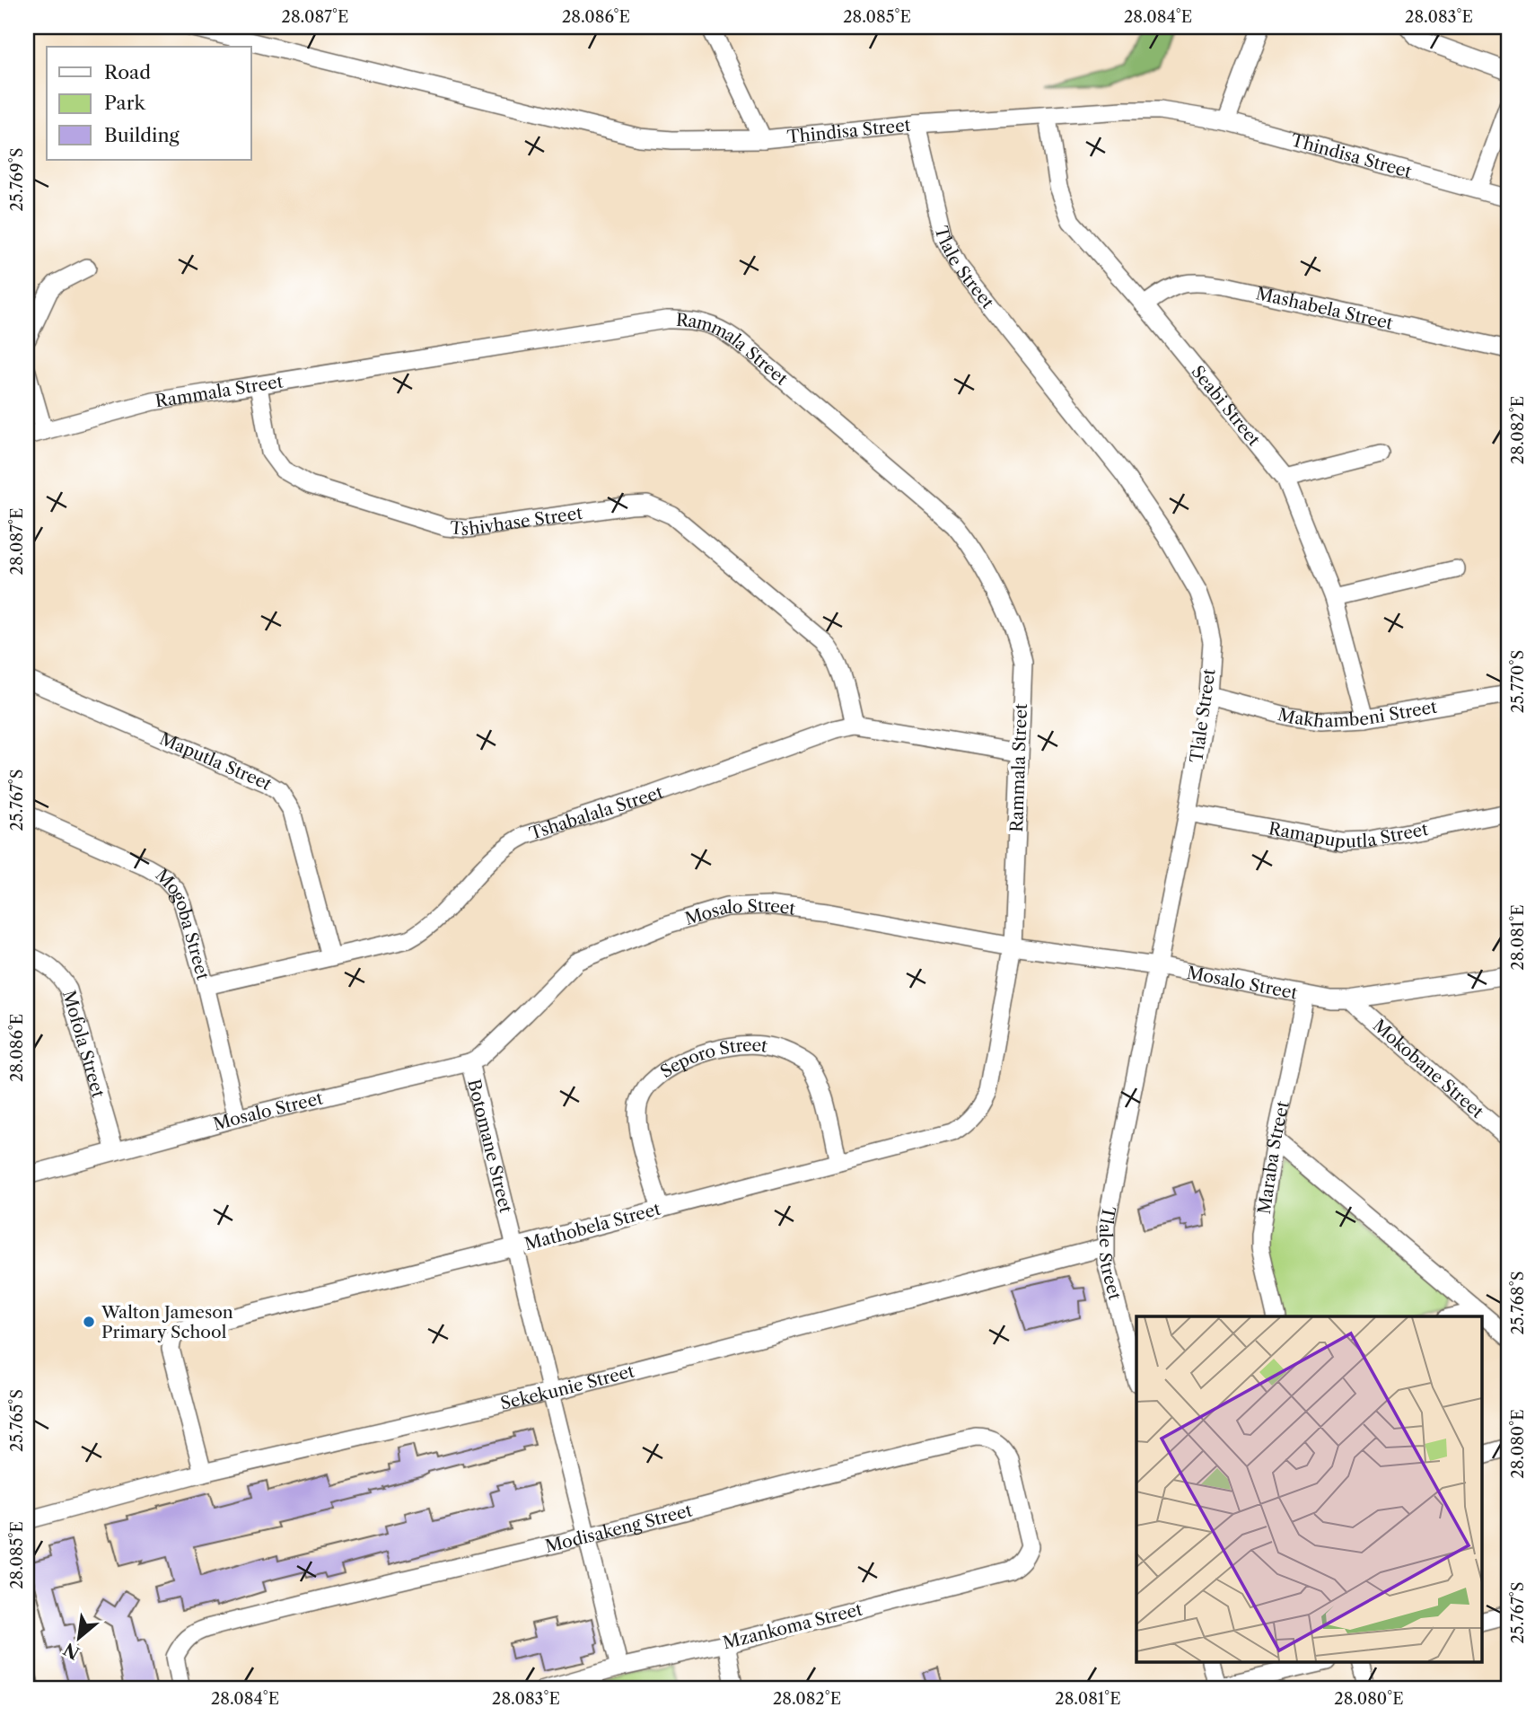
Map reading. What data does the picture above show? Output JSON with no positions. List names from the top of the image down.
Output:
{
  "streets": {
    "street": [
      "Thindisa Street",
      "Tlale Street",
      "Mashabela Street",
      "Rammala Street",
      "Seabi Street",
      "Tshivhase Street",
      "Makhambeni Street",
      "Maputla Street",
      "Tshabalala Street",
      "Ramapuputla Street",
      "Mosalo Street",
      "Mogoba Street",
      "Mofola Street",
      "Seporo Street",
      "Mokobane Street",
      "Botomane Street",
      "Maraba Street",
      "Mathobela Street",
      "Sekekunie Street",
      "Modisakeng Street",
      "Mzankoma Street"
    ]
  },
  "crossings": [
    ["Thindisa Street", "Tlale Street"],
    ["Thindisa Street", "Seabi Street"],
    ["Tlale Street", "Makhambeni Street"],
    ["Tlale Street", "Ramapuputla Street"],
    ["Tlale Street", "Mosalo Street"],
    ["Tlale Street", "Sekekunie Street"],
    ["Mashabela Street", "Seabi Street"],
    ["Rammala Street", "Tshivhase Street"],
    ["Rammala Street", "Tshabalala Street"],
    ["Rammala Street", "Mosalo Street"],
    ["Rammala Street", "Mathobela Street"],
    ["Seabi Street", "Makhambeni Street"],
    ["Tshivhase Street", "Tshabalala Street"],
    ["Maputla Street", "Tshabalala Street"],
    ["Tshabalala Street", "Mogoba Street"],
    ["Mosalo Street", "Mogoba Street"],
    ["Mosalo Street", "Mofola Street"],
    ["Mosalo Street", "Mokobane Street"],
    ["Mosalo Street", "Botomane Street"],
    ["Mosalo Street", "Maraba Street"],
    ["Mosalo Street", "Mathobela Street"],
    ["Seporo Street", "Mathobela Street"],
    ["Botomane Street", "Mathobela Street"],
    ["Botomane Street", "Sekekunie Street"],
    ["Botomane Street", "Modisakeng Street"],
    ["Botomane Street", "Mzankoma Street"],
    ["Mathobela Street", "Sekekunie Street"],
    ["Modisakeng Street", "Mzankoma Street"]
  ],
  "places": ["Walton Jameson Primary School"],
  "legend": ["Road", "Park", "Building"],
  "north": "bottom left",
  "coordinates": [
    "28.087°E",
    "28.086°E",
    "28.085°E",
    "28.084°E",
    "28.083°E",
    "25.769°S",
    "28.082°E",
    "25.770°S",
    "25.767°S",
    "28.081°E",
    "25.768°S",
    "25.765°S",
    "28.080°E"
  ]
}
